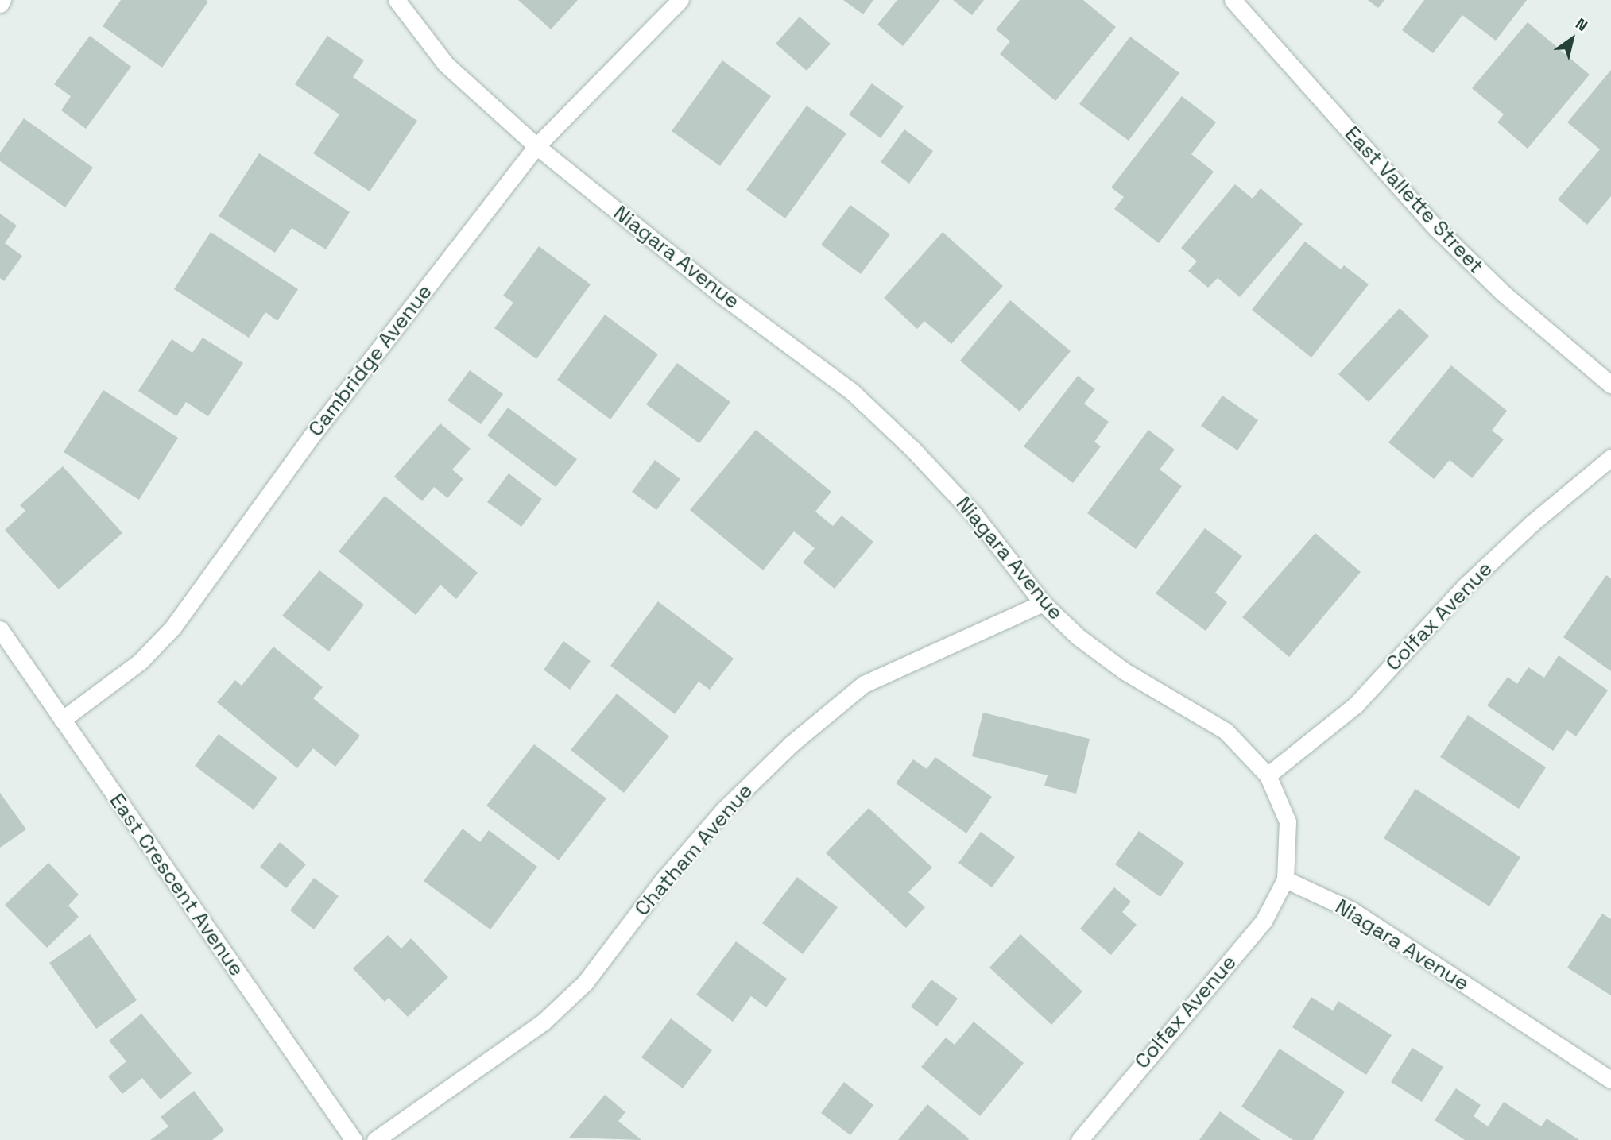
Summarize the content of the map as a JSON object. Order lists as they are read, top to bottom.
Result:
{
  "streets": {
    "street": [
      "East Vallette Street",
      "Niagara Avenue",
      "Cambridge Avenue",
      "Colfax Avenue",
      "Chatham Avenue",
      "East Crescent Avenue"
    ]
  },
  "crossings": [
    ["Niagara Avenue", "Cambridge Avenue"],
    ["Niagara Avenue", "Colfax Avenue"],
    ["Niagara Avenue", "Chatham Avenue"],
    ["Cambridge Avenue", "East Crescent Avenue"]
  ],
  "north": "top right"
}
